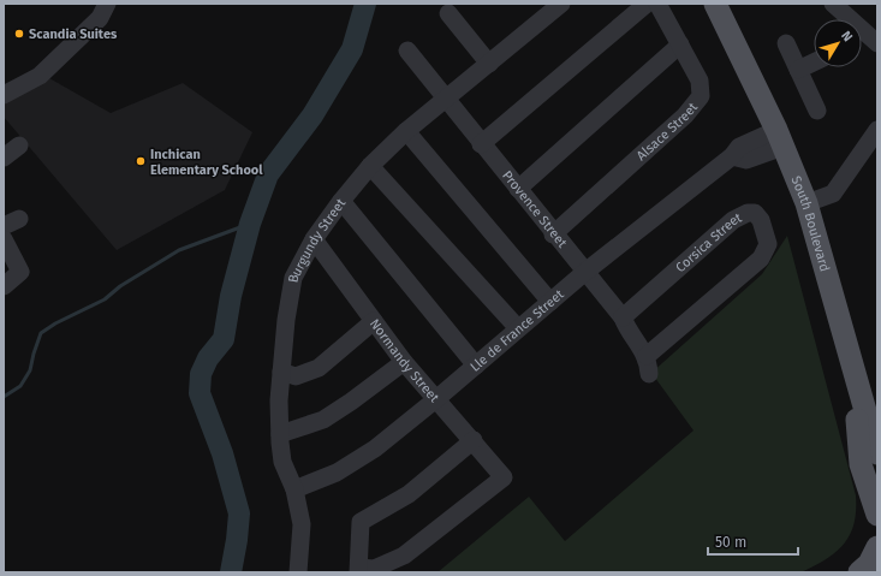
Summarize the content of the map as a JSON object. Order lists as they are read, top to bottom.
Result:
{
  "streets": {
    "main road": ["South Boulevard"],
    "street": [
      "Alsace Street",
      "Provence Street",
      "Burgundy Street",
      "Corsica Street",
      "Lle de France Street",
      "Normandy Street"
    ]
  },
  "crossings": [
    ["Alsace Street", "Provence Street"],
    ["Provence Street", "Burgundy Street"],
    ["Provence Street", "Corsica Street"],
    ["Provence Street", "Lle de France Street"],
    ["South Boulevard", "Lle de France Street"],
    ["Burgundy Street", "Lle de France Street"],
    ["Burgundy Street", "Normandy Street"],
    ["Lle de France Street", "Normandy Street"]
  ],
  "places": ["Scandia Suites", "Inchican Elementary School"],
  "scale_bar": "50 m",
  "north": "top right"
}
